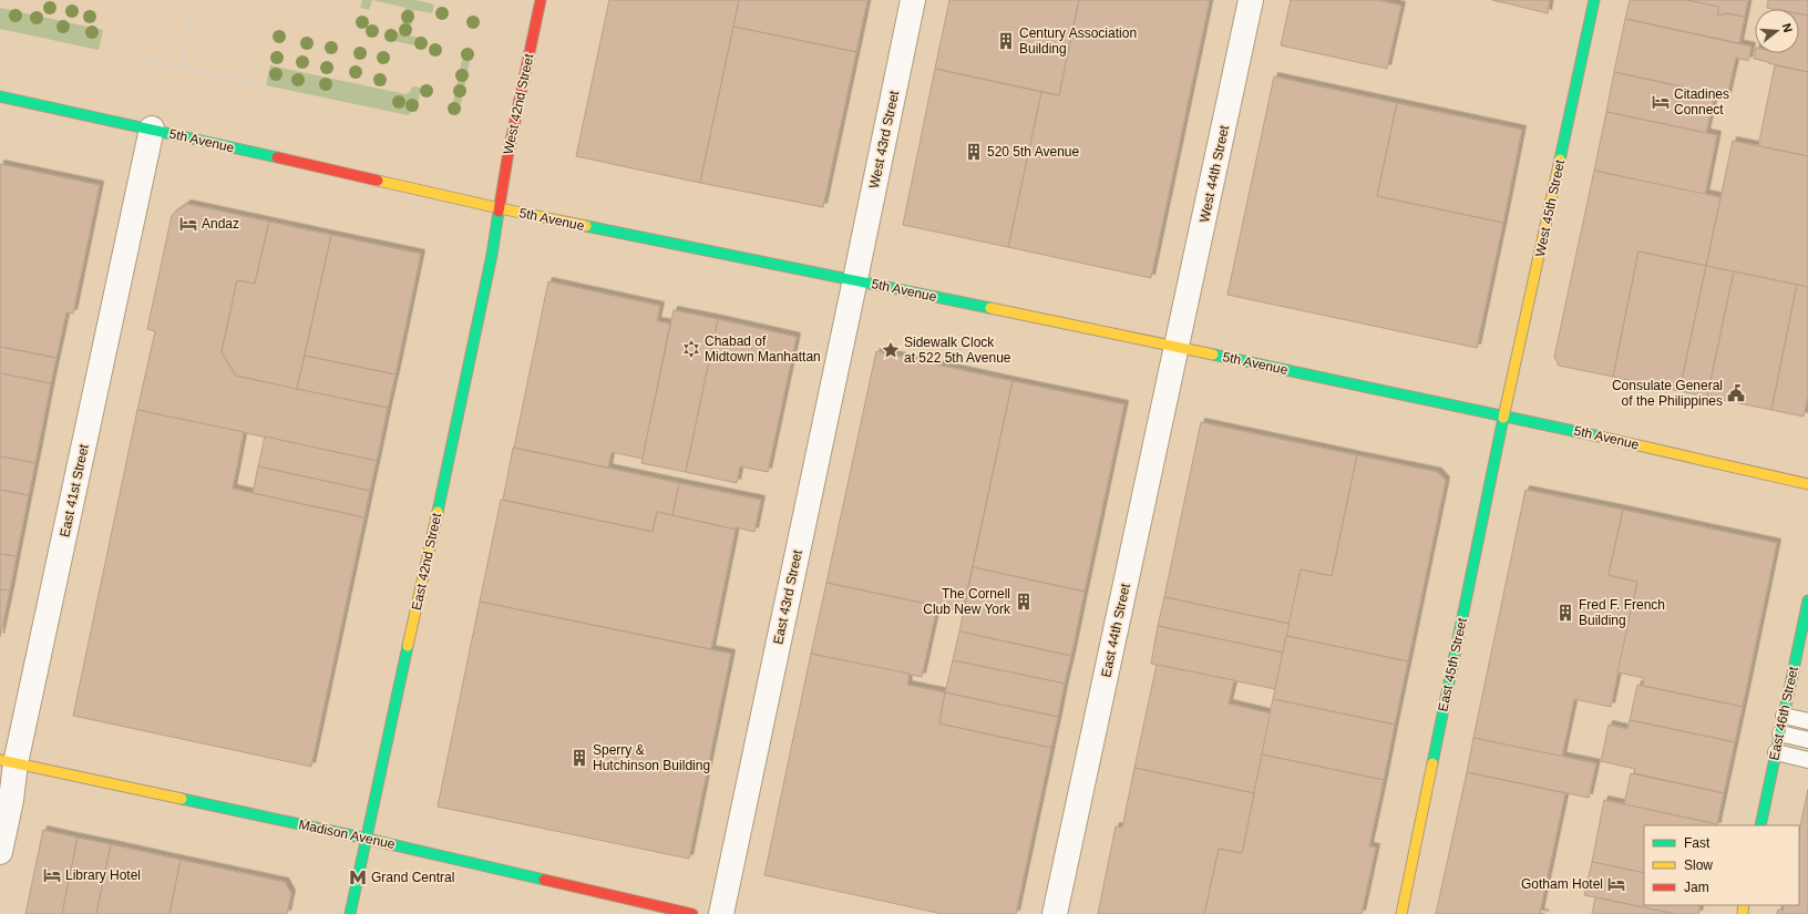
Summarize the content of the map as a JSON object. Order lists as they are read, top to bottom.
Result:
{
  "streets": {
    "main road": [
      "West 42nd Street",
      "5th Avenue",
      "West 45th Street",
      "East 42nd Street",
      "East 45th Street",
      "East 46th Street",
      "Madison Avenue"
    ],
    "street": [
      "West 43rd Street",
      "West 44th Street",
      "East 41st Street",
      "East 43rd Street",
      "East 44th Street"
    ]
  },
  "crossings": [
    ["West 42nd Street", "5th Avenue"],
    ["West 42nd Street", "East 42nd Street"],
    ["West 43rd Street", "5th Avenue"],
    ["West 43rd Street", "East 43rd Street"],
    ["5th Avenue", "West 44th Street"],
    ["5th Avenue", "West 45th Street"],
    ["5th Avenue", "East 41st Street"],
    ["5th Avenue", "East 42nd Street"],
    ["5th Avenue", "East 43rd Street"],
    ["5th Avenue", "East 44th Street"],
    ["5th Avenue", "East 45th Street"],
    ["West 44th Street", "East 44th Street"],
    ["West 45th Street", "East 45th Street"],
    ["East 41st Street", "Madison Avenue"],
    ["East 42nd Street", "Madison Avenue"]
  ],
  "places": {
    "building": [
      "Century Association Building",
      "520 5th Avenue",
      "The Cornell Club New York",
      "Fred F. French Building",
      "Sperry & Hutchinson Building"
    ],
    "hotel": [
      "Citadines Connect",
      "Andaz",
      "Library Hotel",
      "Gotham Hotel"
    ],
    "synagogue": ["Chabad of Midtown Manhattan"],
    "place": ["Sidewalk Clock at 522 5th Avenue"],
    "public building": ["Consulate General of the Philippines"],
    "metro station": ["Grand Central"]
  },
  "legend": ["Fast", "Slow", "Jam"],
  "north": "right"
}
